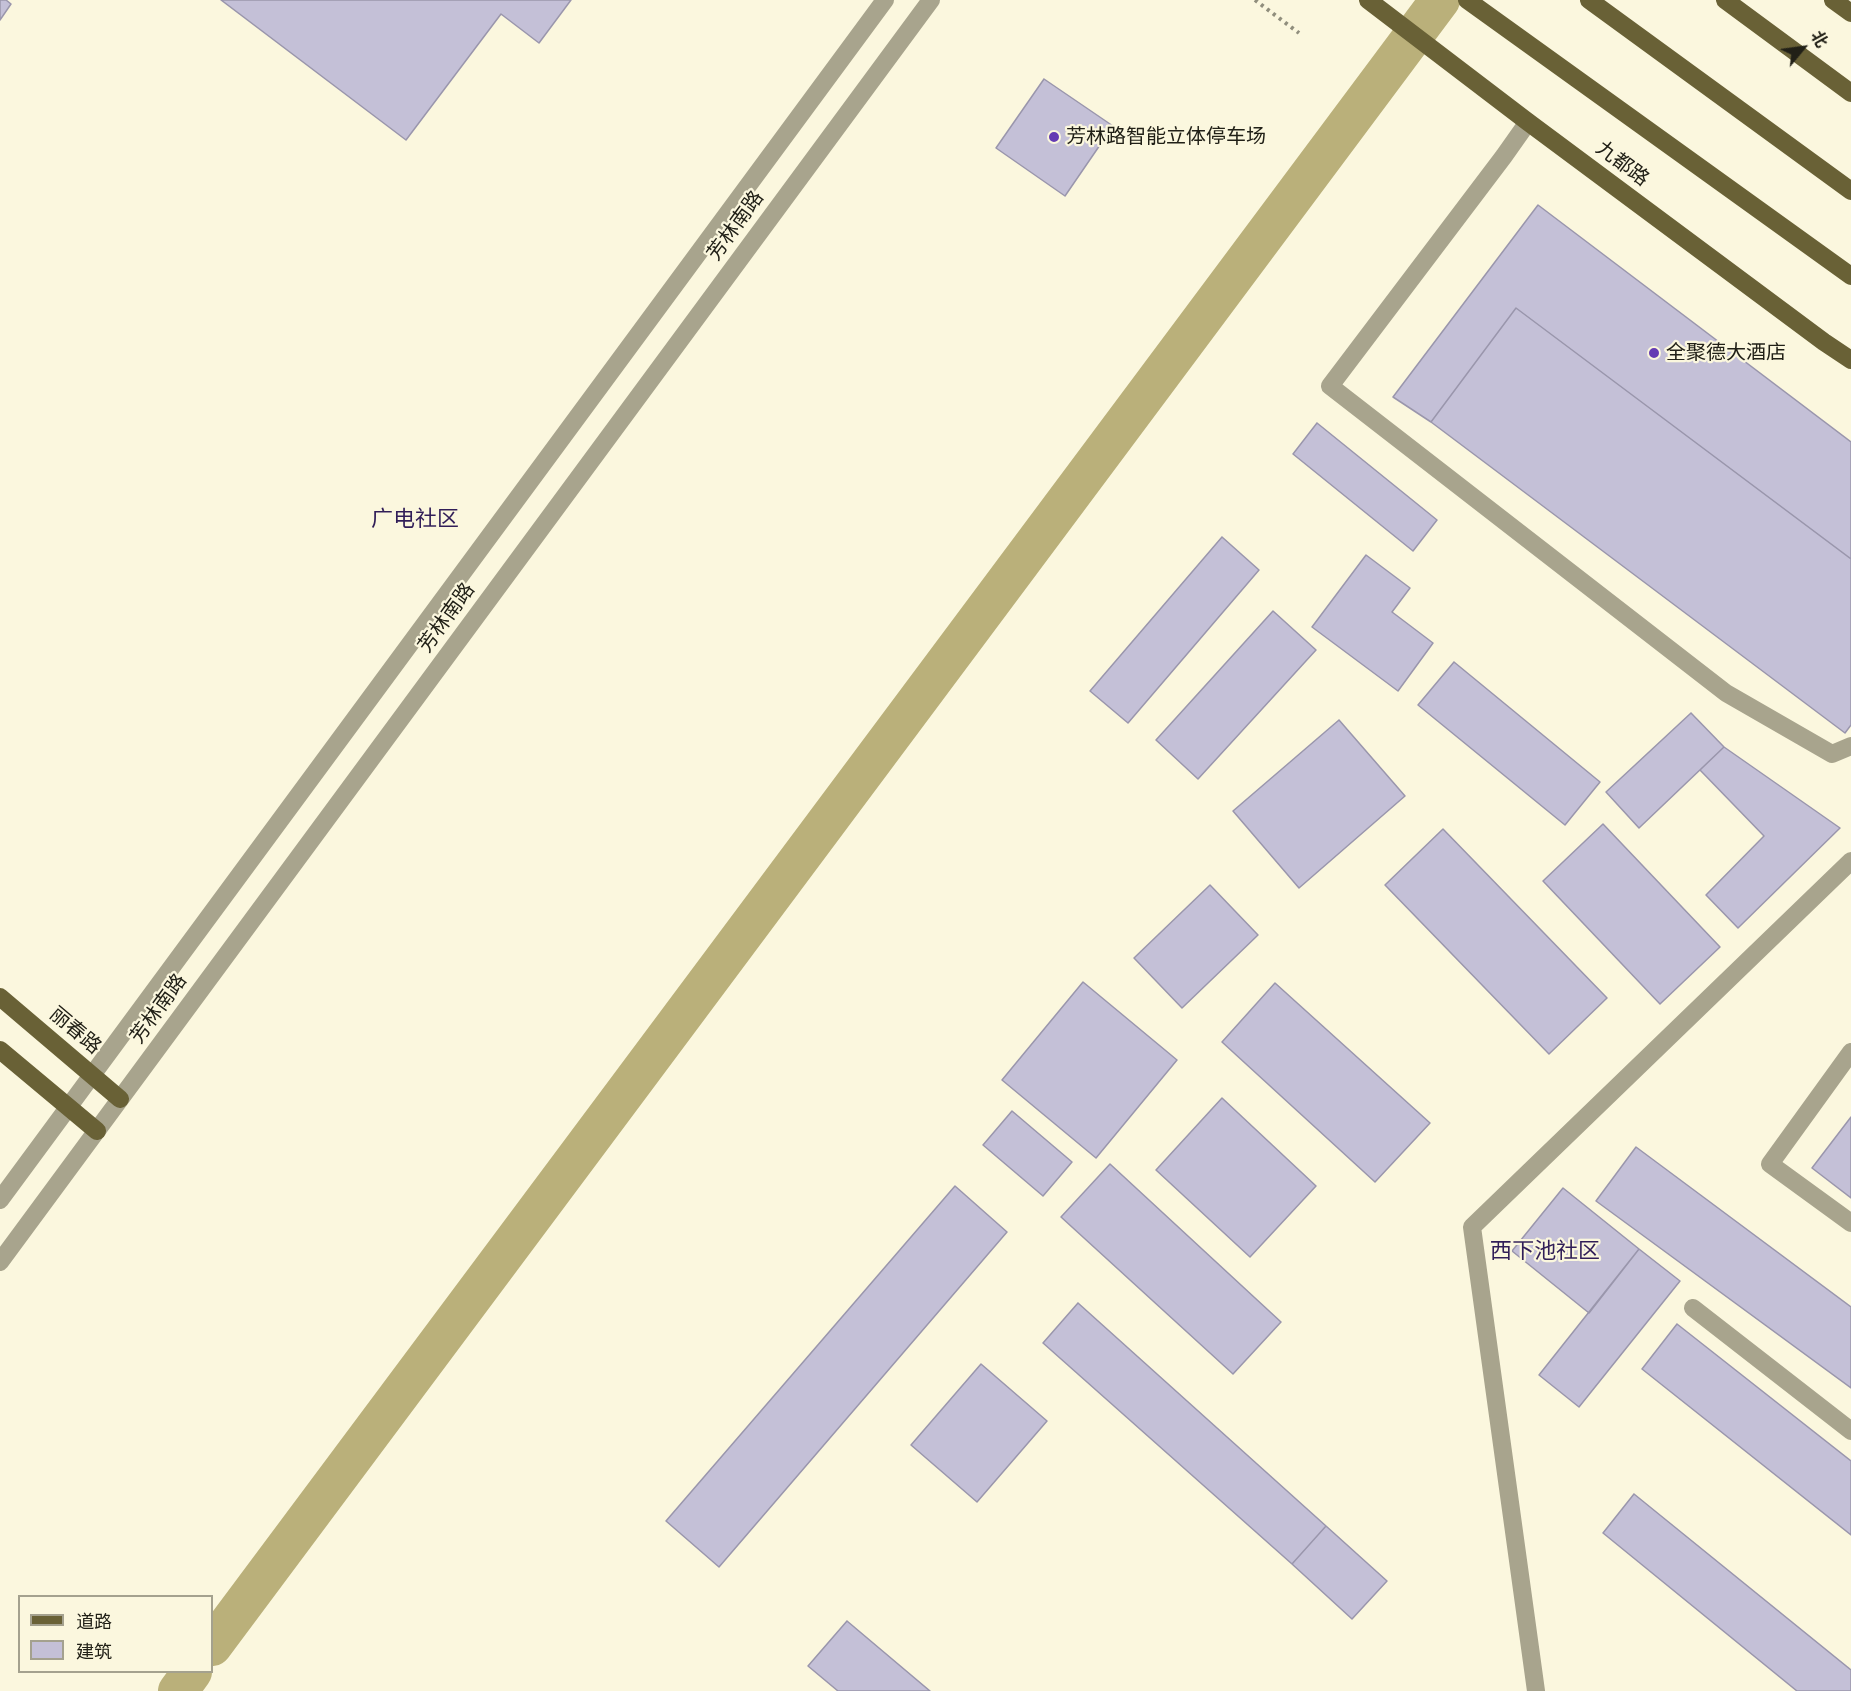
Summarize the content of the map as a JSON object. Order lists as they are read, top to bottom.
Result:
{
  "streets": {
    "main road": ["九都路", "丽春路"],
    "street": ["芳林南路"]
  },
  "crossings": [
    ["芳林南路", "丽春路"]
  ],
  "districts": ["广电社区", "西下池社区"],
  "places": ["芳林路智能立体停车场", "全聚德大酒店"],
  "legend": ["道路", "建筑"],
  "north": "top right"
}
